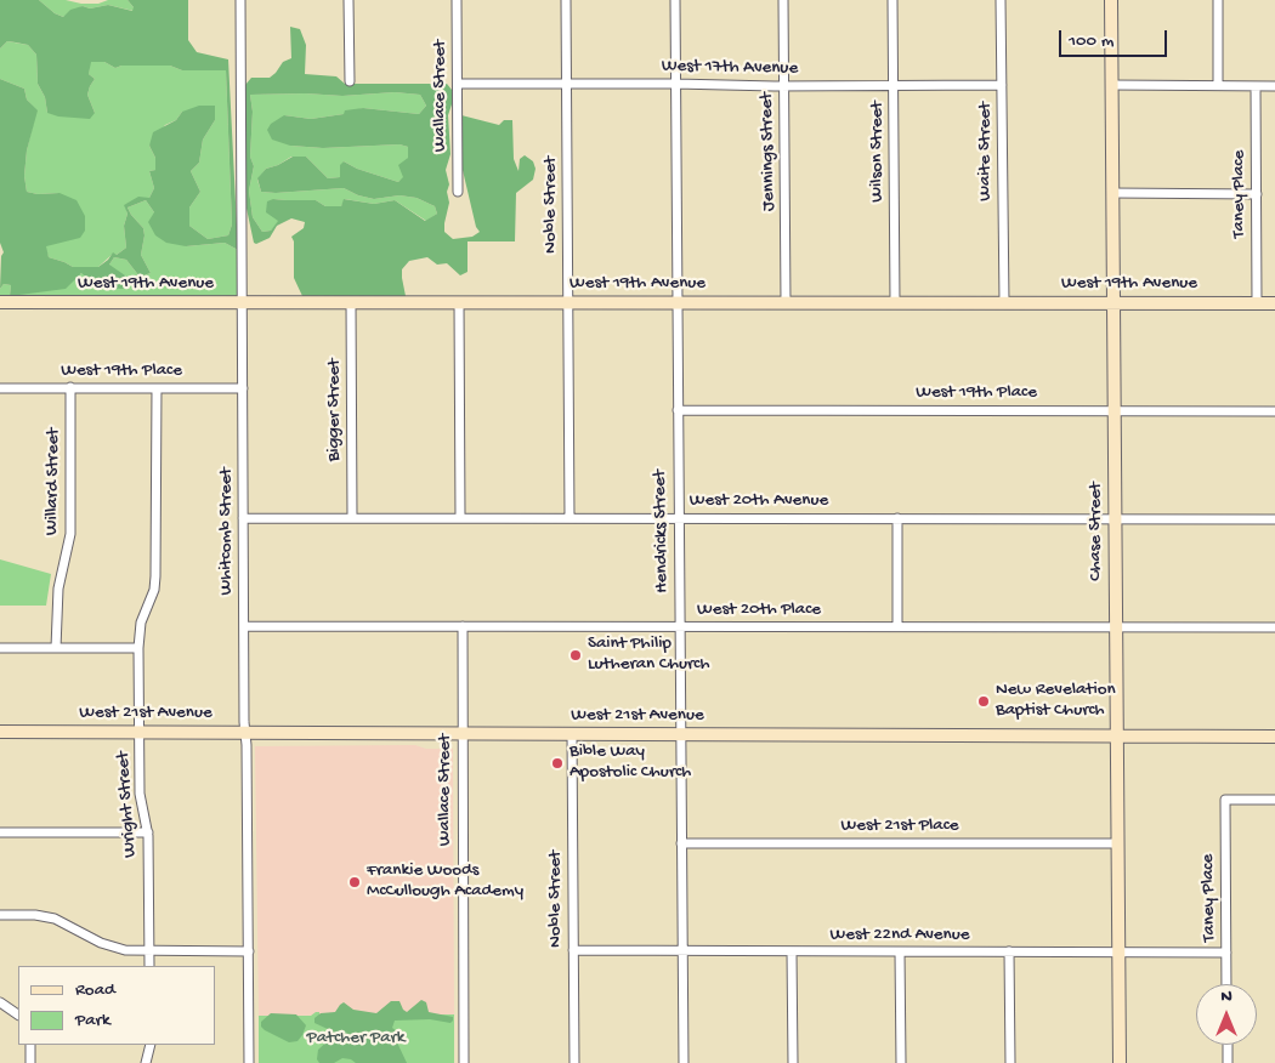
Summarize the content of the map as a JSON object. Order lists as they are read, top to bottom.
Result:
{
  "streets": {
    "street": [
      "West 17th Avenue",
      "Wallace Street",
      "Jennings Street",
      "Wilson Street",
      "Waite Street",
      "Taney Place",
      "Noble Street",
      "West 19th Avenue",
      "West 19th Place",
      "Bigger Street",
      "Willard Street",
      "West 20th Avenue",
      "Whitcomb Street",
      "Hendricks Street",
      "Chase Street",
      "West 20th Place",
      "West 21st Avenue",
      "Wright Street",
      "West 21st Place",
      "West 22nd Avenue"
    ]
  },
  "crossings": [
    ["West 17th Avenue", "Wallace Street"],
    ["West 17th Avenue", "Jennings Street"],
    ["West 17th Avenue", "Wilson Street"],
    ["West 17th Avenue", "Waite Street"],
    ["West 17th Avenue", "Noble Street"],
    ["West 17th Avenue", "Hendricks Street"],
    ["Wallace Street", "West 20th Place"],
    ["Wallace Street", "West 21st Avenue"],
    ["Jennings Street", "West 19th Avenue"],
    ["Wilson Street", "West 19th Avenue"],
    ["Waite Street", "West 19th Avenue"],
    ["Taney Place", "West 19th Avenue"],
    ["Taney Place", "West 22nd Avenue"],
    ["Noble Street", "West 19th Avenue"],
    ["Noble Street", "West 20th Avenue"],
    ["Noble Street", "West 21st Avenue"],
    ["Noble Street", "West 22nd Avenue"],
    ["West 19th Avenue", "Bigger Street"],
    ["West 19th Avenue", "Whitcomb Street"],
    ["West 19th Avenue", "Hendricks Street"],
    ["West 19th Avenue", "Chase Street"],
    ["West 19th Place", "Willard Street"],
    ["West 19th Place", "Whitcomb Street"],
    ["West 19th Place", "Hendricks Street"],
    ["West 19th Place", "Chase Street"],
    ["West 19th Place", "Wright Street"],
    ["Bigger Street", "West 20th Avenue"],
    ["West 20th Avenue", "Whitcomb Street"],
    ["West 20th Avenue", "Hendricks Street"],
    ["West 20th Avenue", "Chase Street"],
    ["Whitcomb Street", "West 20th Place"],
    ["Whitcomb Street", "West 21st Avenue"],
    ["Hendricks Street", "West 20th Place"],
    ["Hendricks Street", "West 21st Avenue"],
    ["Hendricks Street", "West 21st Place"],
    ["Hendricks Street", "West 22nd Avenue"],
    ["Chase Street", "West 20th Place"],
    ["Chase Street", "West 21st Avenue"],
    ["Chase Street", "West 21st Place"],
    ["Chase Street", "West 22nd Avenue"],
    ["West 21st Avenue", "Wright Street"]
  ],
  "parks": ["Patcher Park"],
  "places": [
    "Saint Philip Lutheran Church",
    "New Revelation Baptist Church",
    "Bible Way Apostolic Church",
    "Frankie Woods McCullough Academy"
  ],
  "legend": ["Road", "Park"],
  "scale_bar": "100 m",
  "north": "top"
}
